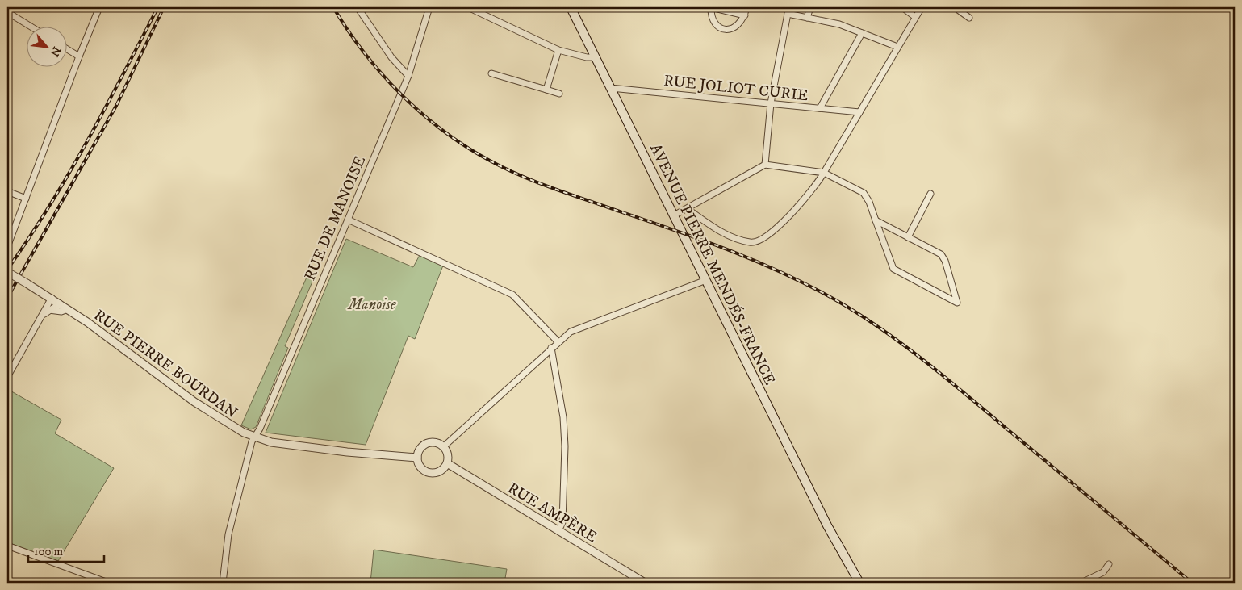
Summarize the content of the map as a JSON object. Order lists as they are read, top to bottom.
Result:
{
  "streets": {
    "main road": ["AVENUE PIERRE MENDÉS-FRANCE"],
    "street": [
      "RUE JOLIOT CURIE",
      "RUE DE MANOISE",
      "RUE PIERRE BOURDAN",
      "RUE AMPÈRE"
    ]
  },
  "crossings": [
    ["RUE JOLIOT CURIE", "AVENUE PIERRE MENDÉS-FRANCE"],
    ["RUE DE MANOISE", "RUE PIERRE BOURDAN"],
    ["RUE PIERRE BOURDAN", "RUE AMPÈRE"]
  ],
  "parks": ["Manoise"],
  "scale_bar": "100 m",
  "north": "bottom right"
}
